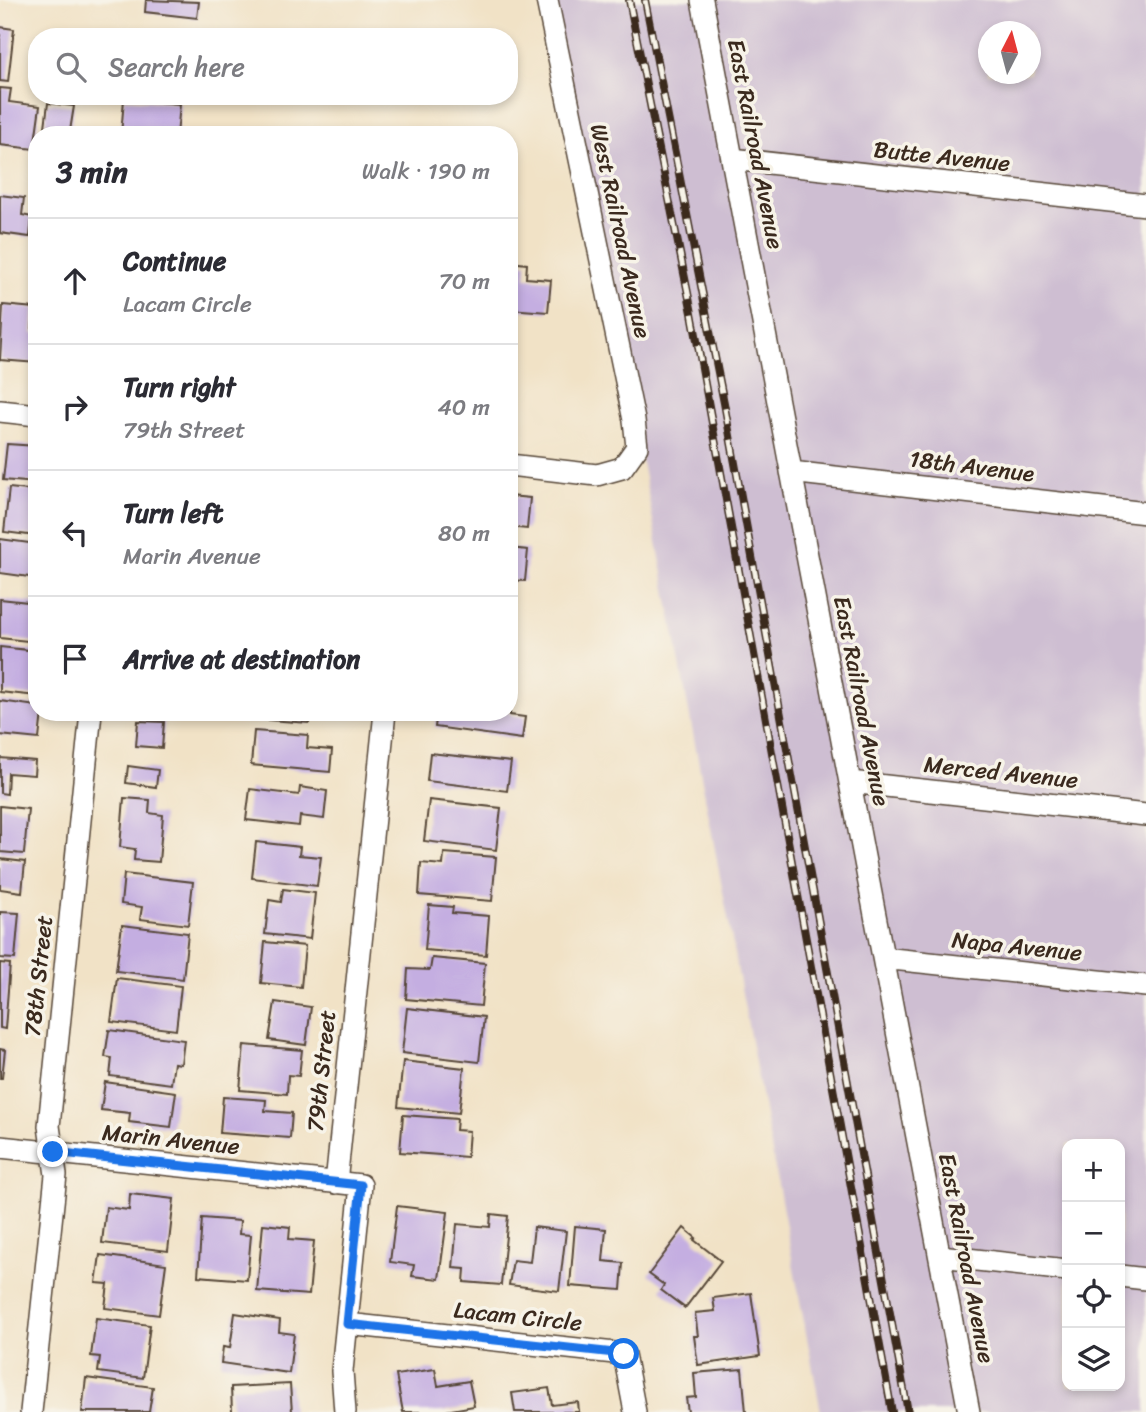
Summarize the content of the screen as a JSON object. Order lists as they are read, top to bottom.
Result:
{
  "streets": {
    "street": [
      "East Railroad Avenue",
      "Butte Avenue",
      "West Railroad Avenue",
      "18th Avenue",
      "Merced Avenue",
      "Napa Avenue",
      "78th Street",
      "79th Street",
      "Marin Avenue",
      "Lacam Circle"
    ]
  },
  "crossings": [
    ["East Railroad Avenue", "Butte Avenue"],
    ["East Railroad Avenue", "18th Avenue"],
    ["East Railroad Avenue", "Merced Avenue"],
    ["East Railroad Avenue", "Napa Avenue"],
    ["78th Street", "Marin Avenue"],
    ["79th Street", "Marin Avenue"]
  ],
  "north": "top",
  "page": {
    "search": "Search here",
    "heading": ["3 min", "Walk · 190 m"],
    "list": [
      ["Continue", "Lacam Circle", "70 m"],
      ["Turn right", "79th Street", "40 m"],
      ["Turn left", "Marin Avenue", "80 m"],
      "Arrive at destination"
    ],
    "map_buttons": ["+", "−"]
  }
}
